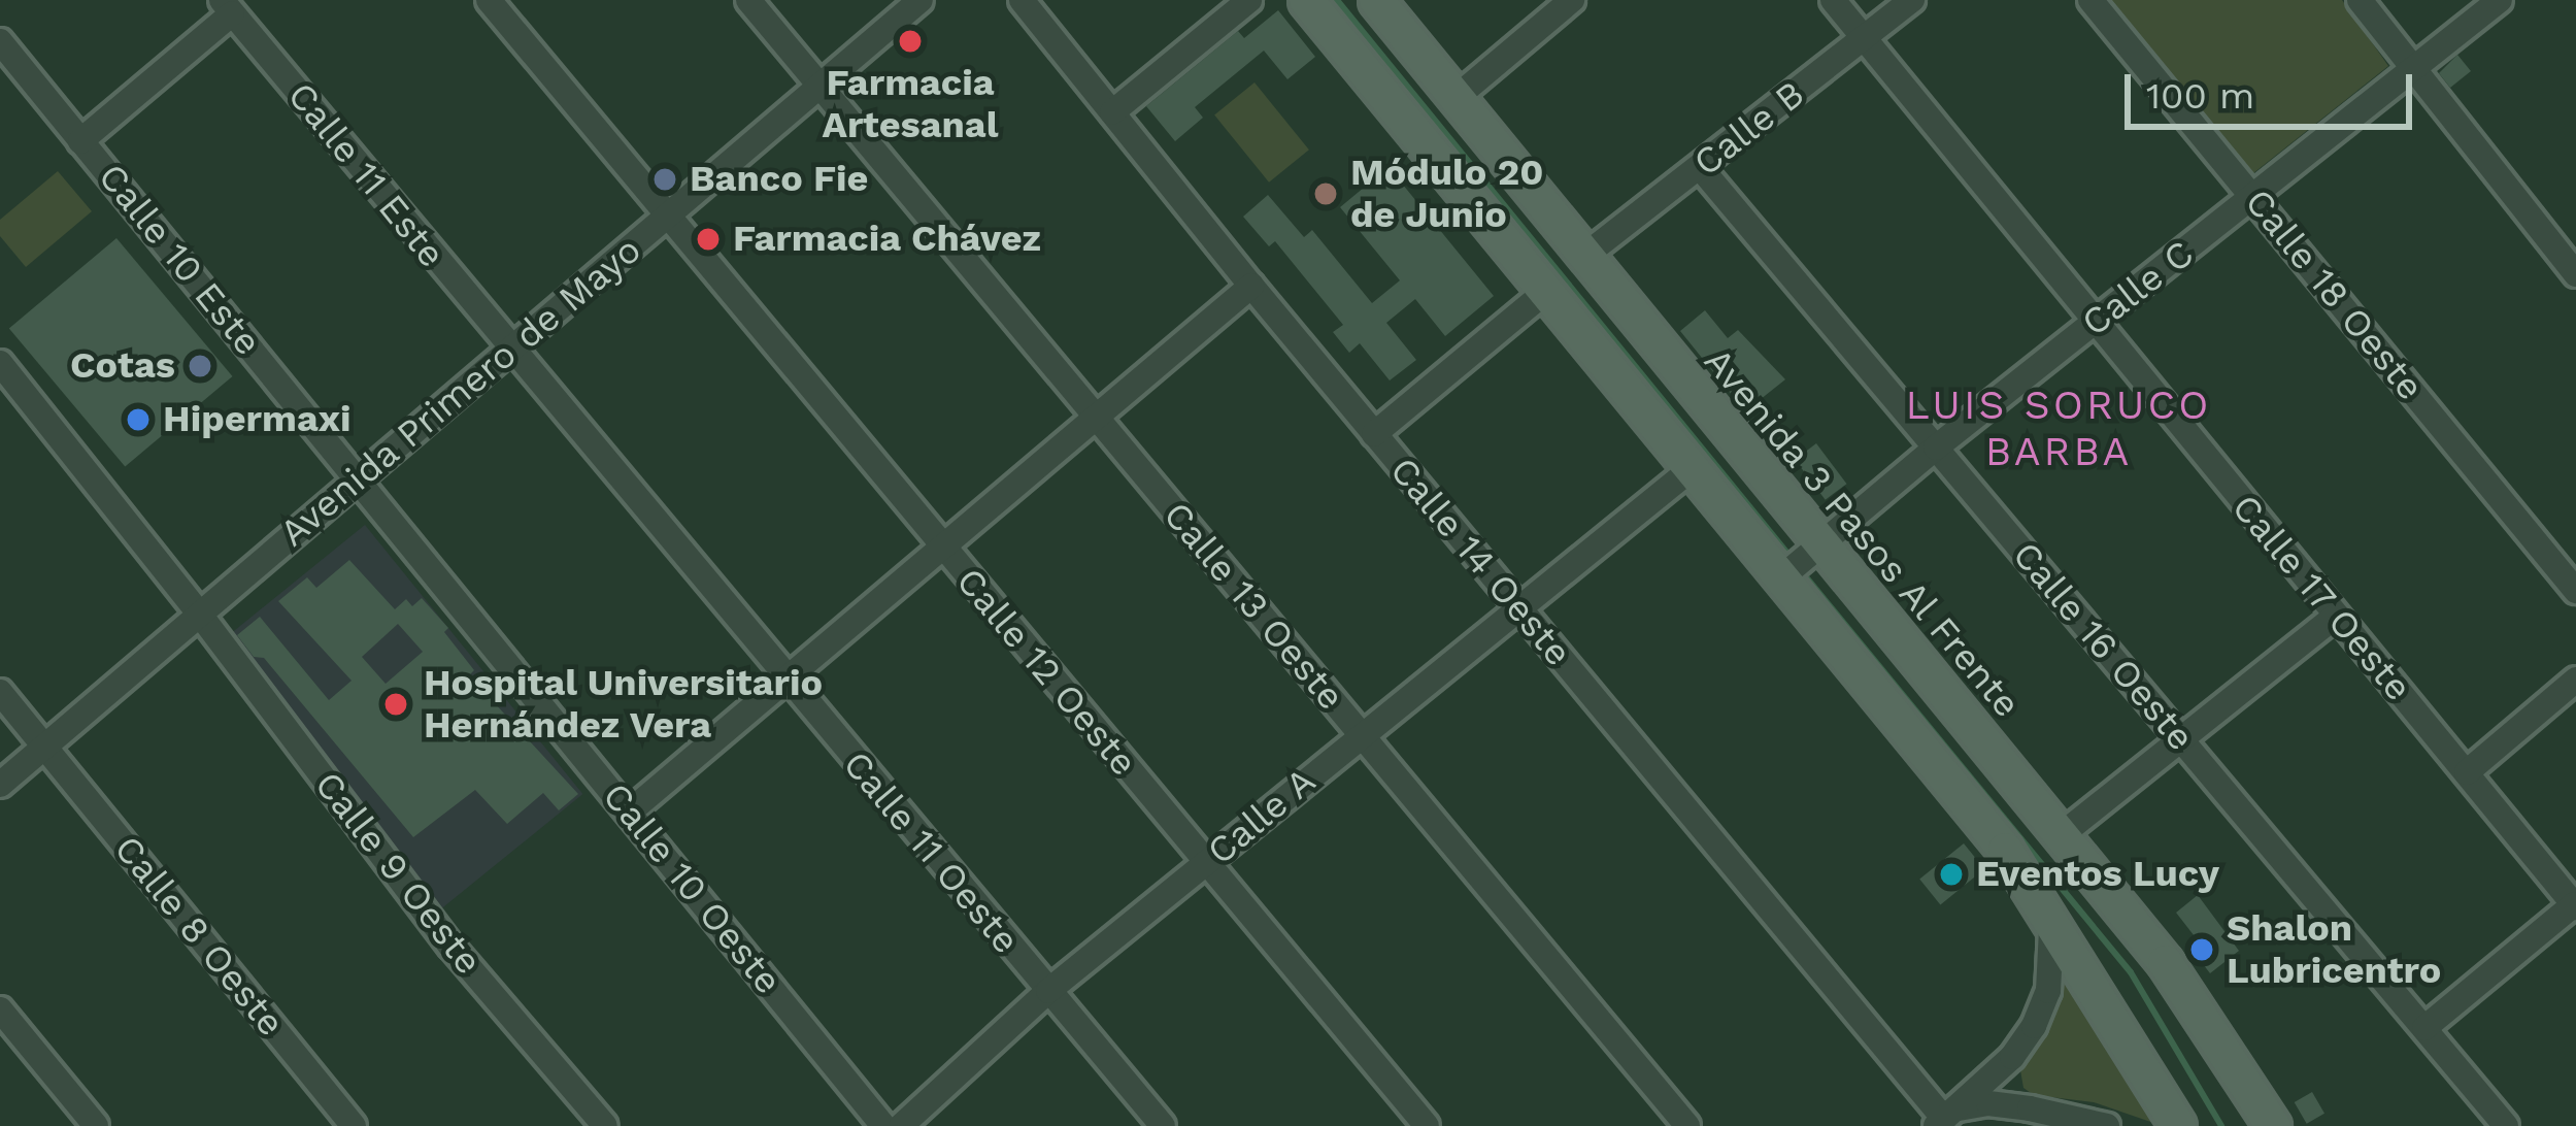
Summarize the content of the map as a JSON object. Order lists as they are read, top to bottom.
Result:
{
  "streets": {
    "main road": ["Avenida 3 Pasos Al Frente"],
    "street": [
      "Calle B",
      "Calle 11 Este",
      "Calle 10 Este",
      "Calle C",
      "Calle 18 Oeste",
      "Avenida Primero de Mayo",
      "Calle 14 Oeste",
      "Calle 17 Oeste",
      "Calle 13 Oeste",
      "Calle 16 Oeste",
      "Calle 12 Oeste",
      "Calle A",
      "Calle 11 Oeste",
      "Calle 9 Oeste",
      "Calle 10 Oeste",
      "Calle 8 Oeste"
    ]
  },
  "crossings": [
    ["Calle B", "Avenida 3 Pasos Al Frente"],
    ["Calle B", "Calle 17 Oeste"],
    ["Calle B", "Calle 16 Oeste"],
    ["Calle 11 Este", "Avenida Primero de Mayo"],
    ["Calle 11 Este", "Calle 11 Oeste"],
    ["Calle 10 Este", "Avenida Primero de Mayo"],
    ["Calle 10 Este", "Calle 10 Oeste"],
    ["Calle C", "Calle 18 Oeste"],
    ["Calle C", "Avenida 3 Pasos Al Frente"],
    ["Calle C", "Calle 17 Oeste"],
    ["Calle C", "Calle 16 Oeste"],
    ["Avenida Primero de Mayo", "Calle 13 Oeste"],
    ["Avenida Primero de Mayo", "Calle 12 Oeste"],
    ["Avenida Primero de Mayo", "Calle 11 Oeste"],
    ["Avenida Primero de Mayo", "Calle 9 Oeste"],
    ["Avenida Primero de Mayo", "Calle 10 Oeste"],
    ["Avenida Primero de Mayo", "Calle 8 Oeste"],
    ["Avenida 3 Pasos Al Frente", "Calle A"],
    ["Calle 14 Oeste", "Calle A"],
    ["Calle 13 Oeste", "Calle A"],
    ["Calle 12 Oeste", "Calle A"],
    ["Calle A", "Calle 11 Oeste"]
  ],
  "districts": ["LUIS SORUCO BARBA"],
  "places": [
    "Farmacia Artesanal",
    "Banco Fie",
    "Módulo 20 de Junio",
    "Farmacia Chávez",
    "Cotas",
    "Hipermaxi",
    "Hospital Universitario Hernández Vera",
    "Eventos Lucy",
    "Shalon Lubricentro"
  ],
  "scale_bar": "100 m"
}
